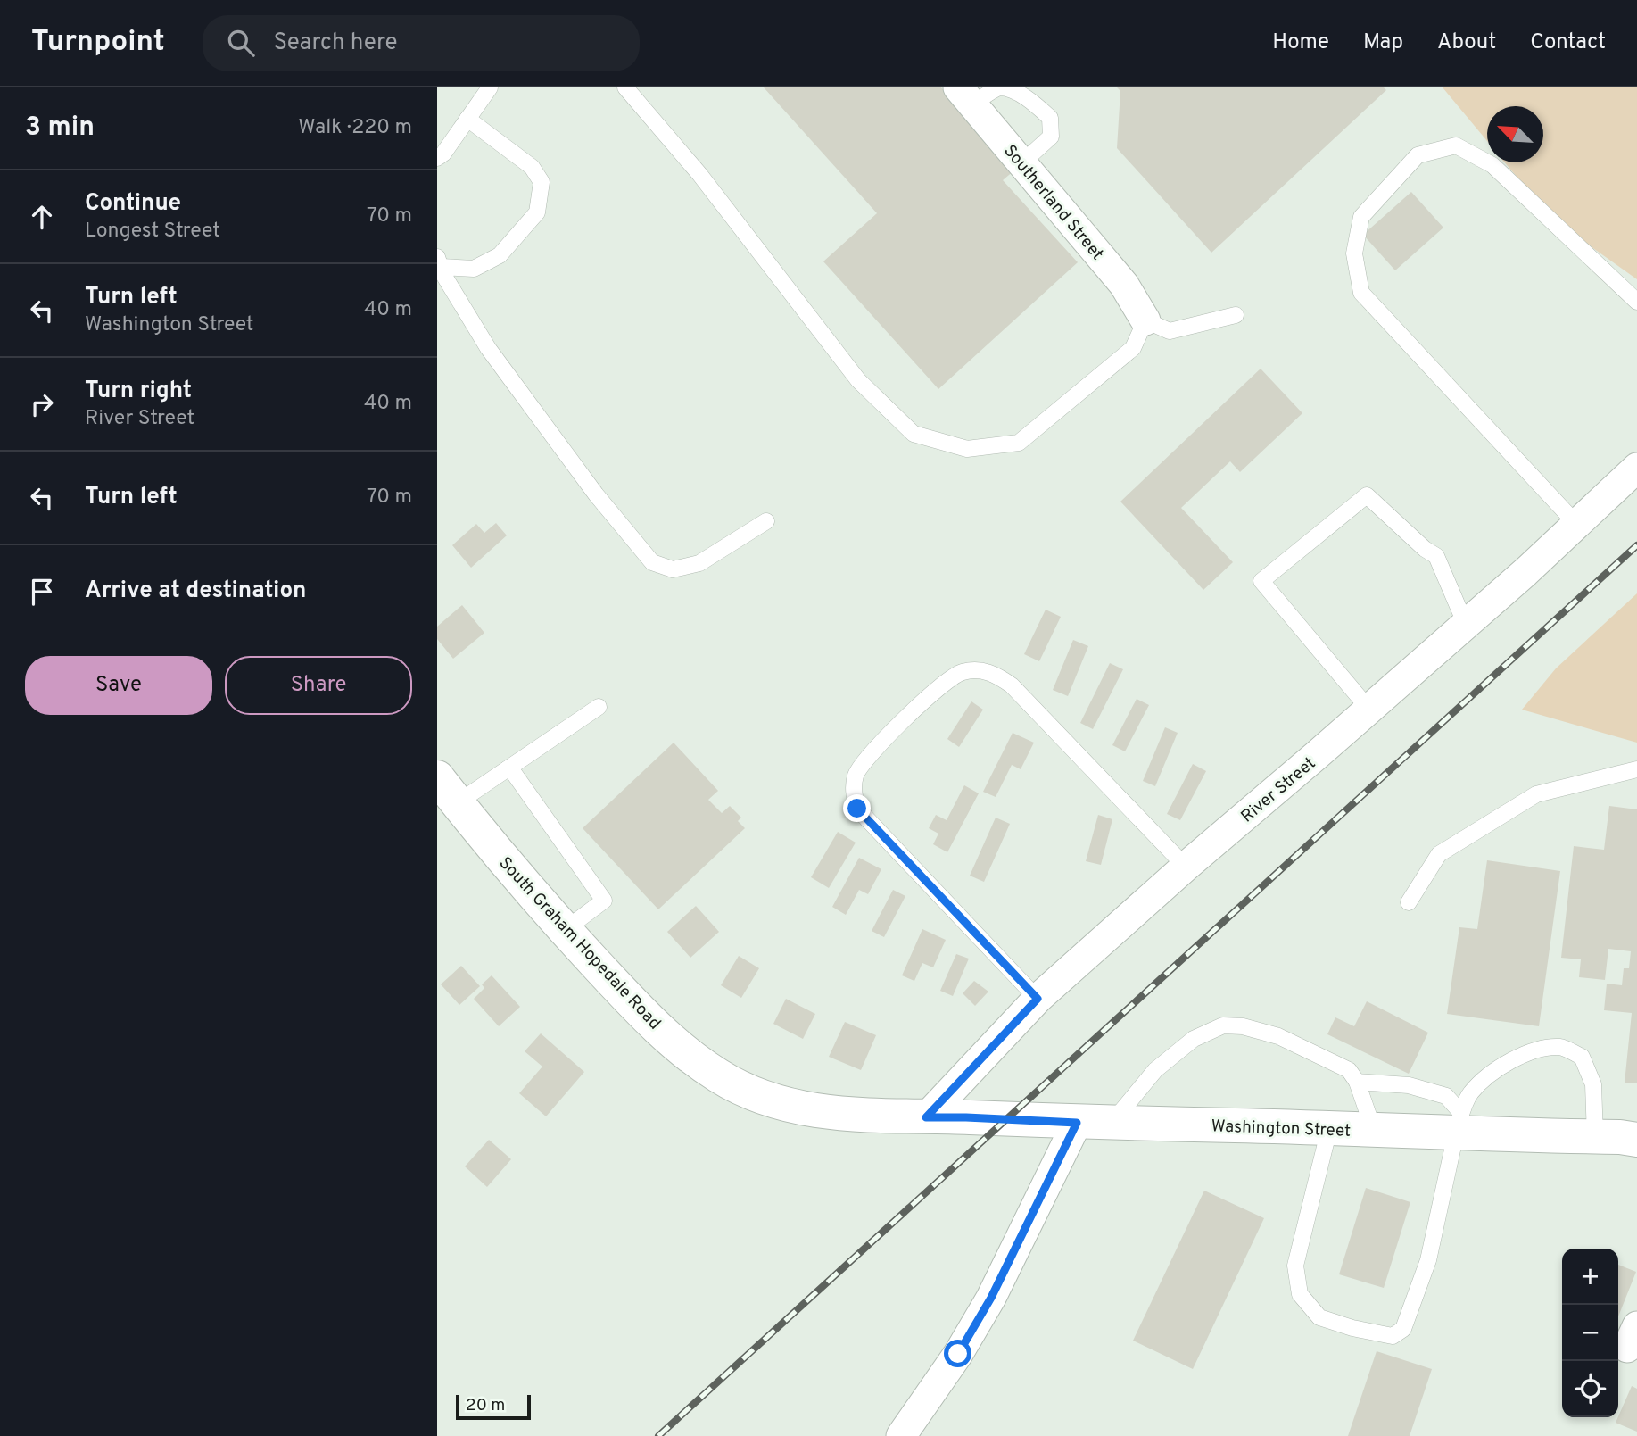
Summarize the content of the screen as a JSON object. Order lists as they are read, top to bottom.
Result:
{
  "streets": {
    "street": [
      "Southerland Street",
      "River Street",
      "South Graham Hopedale Road",
      "Washington Street"
    ]
  },
  "crossings": [
    ["River Street", "South Graham Hopedale Road"],
    ["River Street", "Washington Street"],
    ["South Graham Hopedale Road", "Washington Street"]
  ],
  "scale_bar": "20 m",
  "north": "top left",
  "page": {
    "header": "Turnpoint",
    "search": "Search here",
    "nav": [
      "Home",
      "Map",
      "About",
      "Contact"
    ],
    "heading": ["3 min", "Walk · 220 m"],
    "list": [
      ["Continue", "Longest Street", "70 m"],
      ["Turn left", "Washington Street", "40 m"],
      ["Turn right", "River Street", "40 m"],
      ["Turn left", "70 m"],
      "Arrive at destination"
    ],
    "buttons": ["Save", "Share"],
    "map_buttons": ["+", "−"],
    "scale": "20 m"
  }
}
